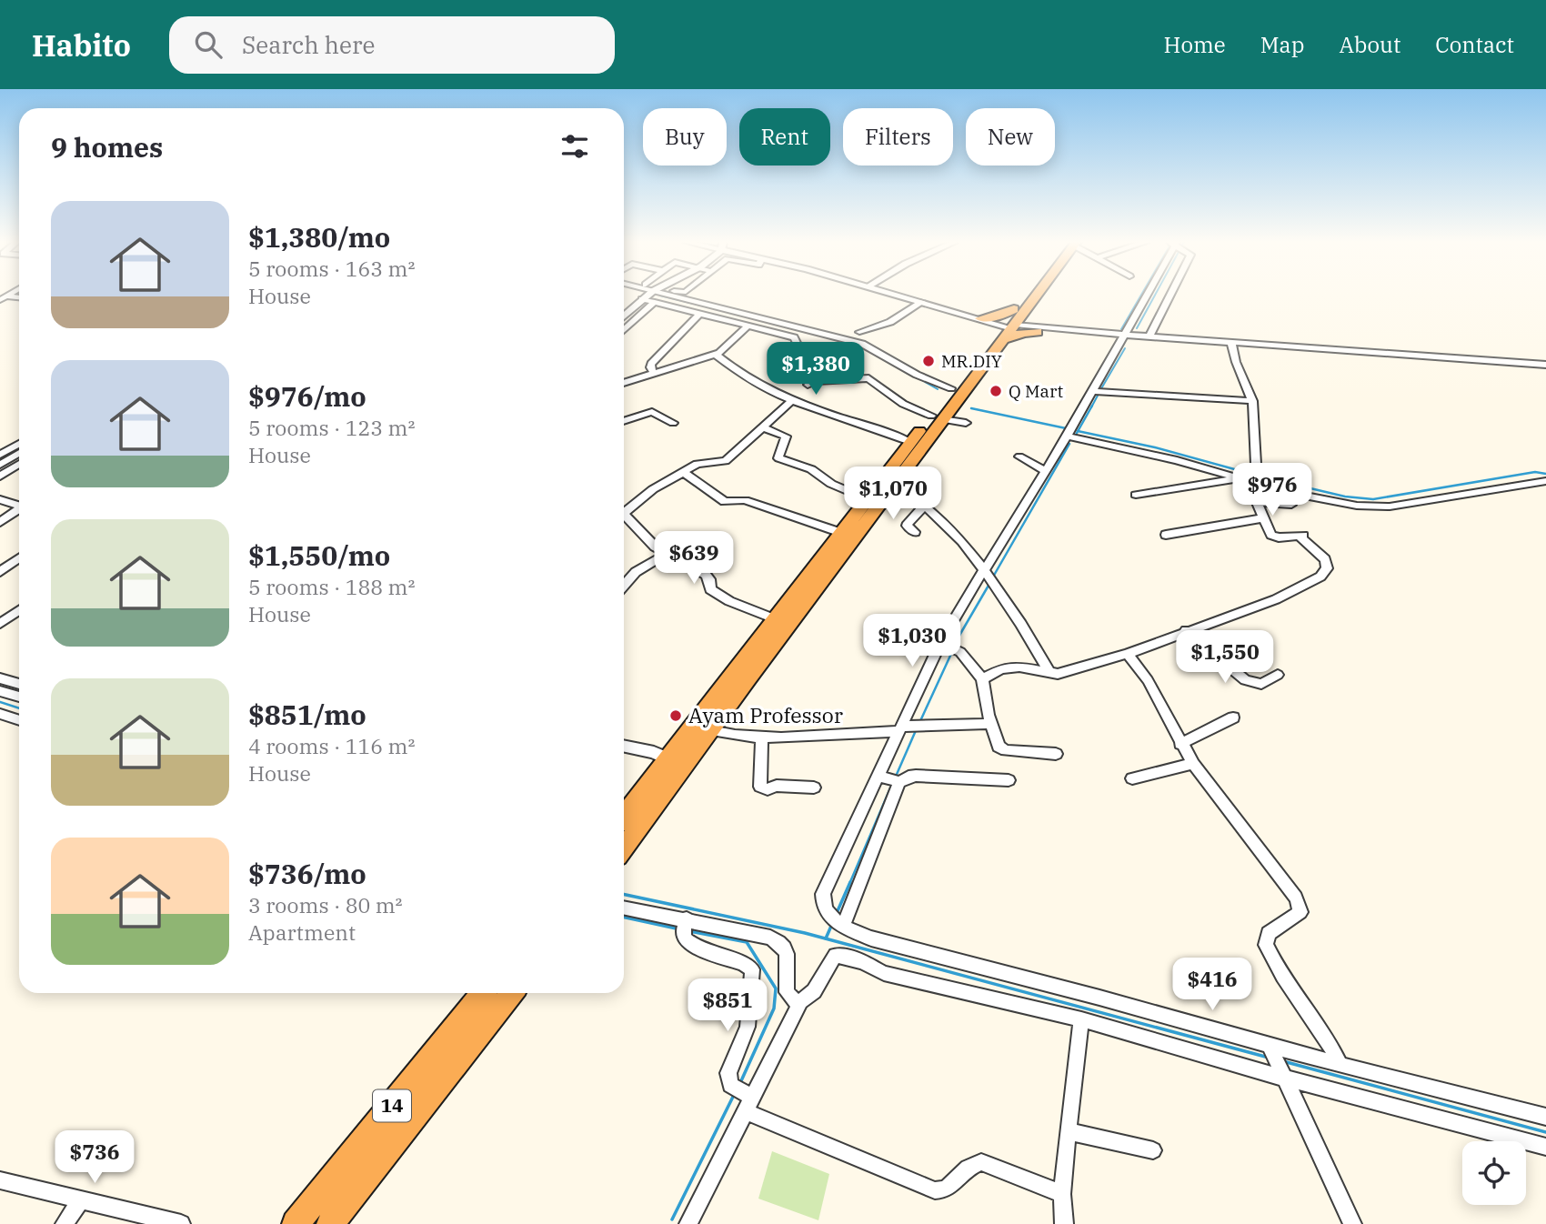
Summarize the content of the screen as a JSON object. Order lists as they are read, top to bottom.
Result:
{
  "streets": {
    "highway": ["14"]
  },
  "places": ["MR.DIY", "Q Mart", "Ayam Professor"],
  "page": {
    "header": "Habito",
    "search": "Search here",
    "nav": [
      "Home",
      "Map",
      "About",
      "Contact"
    ],
    "chip": [
      "Buy",
      "Rent",
      "Filters",
      "New"
    ],
    "heading": "9 homes",
    "list": [
      {
        "name": "$1,380/mo",
        "note": "5 rooms · 163 m² · House"
      },
      {
        "name": "$976/mo",
        "note": "5 rooms · 123 m² · House"
      },
      {
        "name": "$1,550/mo",
        "note": "5 rooms · 188 m² · House"
      },
      {
        "name": "$851/mo",
        "note": "4 rooms · 116 m² · House"
      },
      {
        "name": "$736/mo",
        "note": "3 rooms · 80 m² · Apartment"
      }
    ],
    "price": [
      "$1,380",
      "$976",
      "$1,070",
      "$639",
      "$1,030",
      "$1,550",
      "$416",
      "$851",
      "$736"
    ]
  }
}
